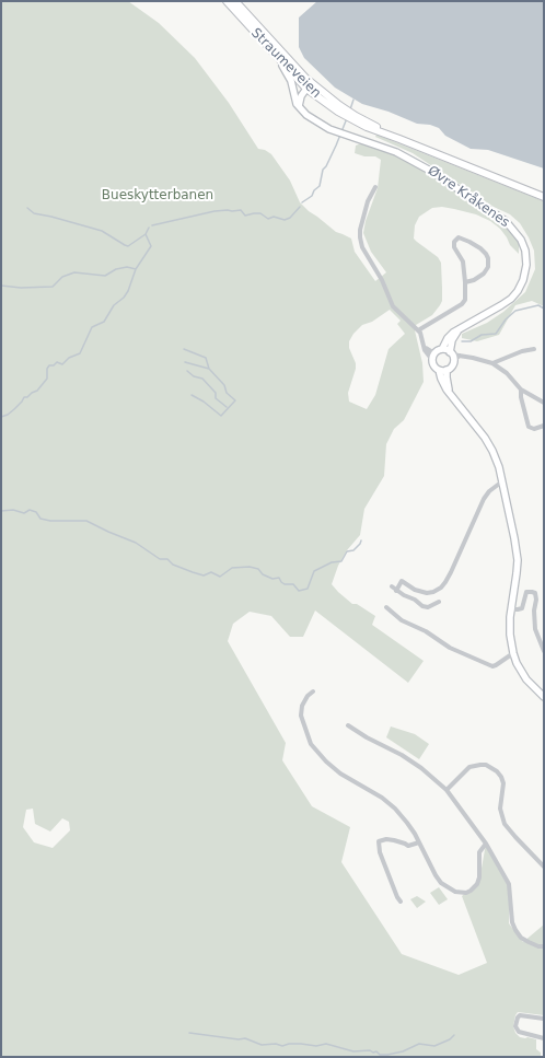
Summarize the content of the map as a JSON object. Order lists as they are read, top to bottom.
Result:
{
  "streets": {
    "main road": ["Straumeveien", "Øvre Kråkenes"]
  },
  "parks": ["Bueskytterbanen"]
}
